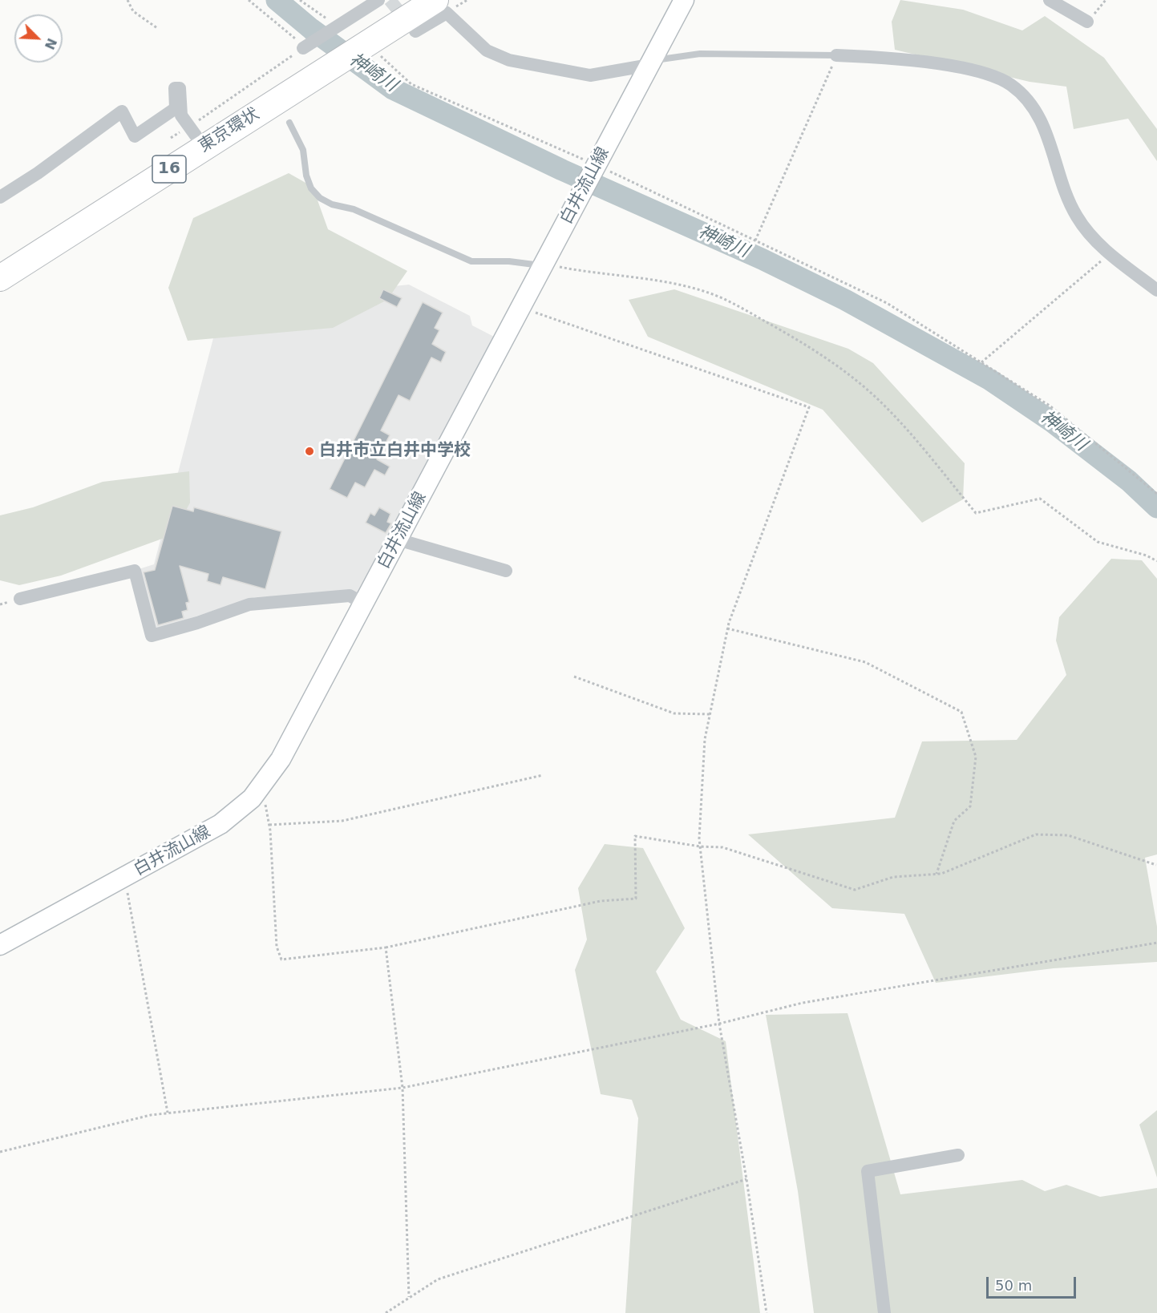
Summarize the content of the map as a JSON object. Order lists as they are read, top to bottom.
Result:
{
  "streets": {
    "highway": ["東京環状", "16"],
    "main road": ["白井流山線"]
  },
  "water": ["神崎川"],
  "places": ["白井市立白井中学校"],
  "scale_bar": "50 m",
  "north": "bottom right"
}
